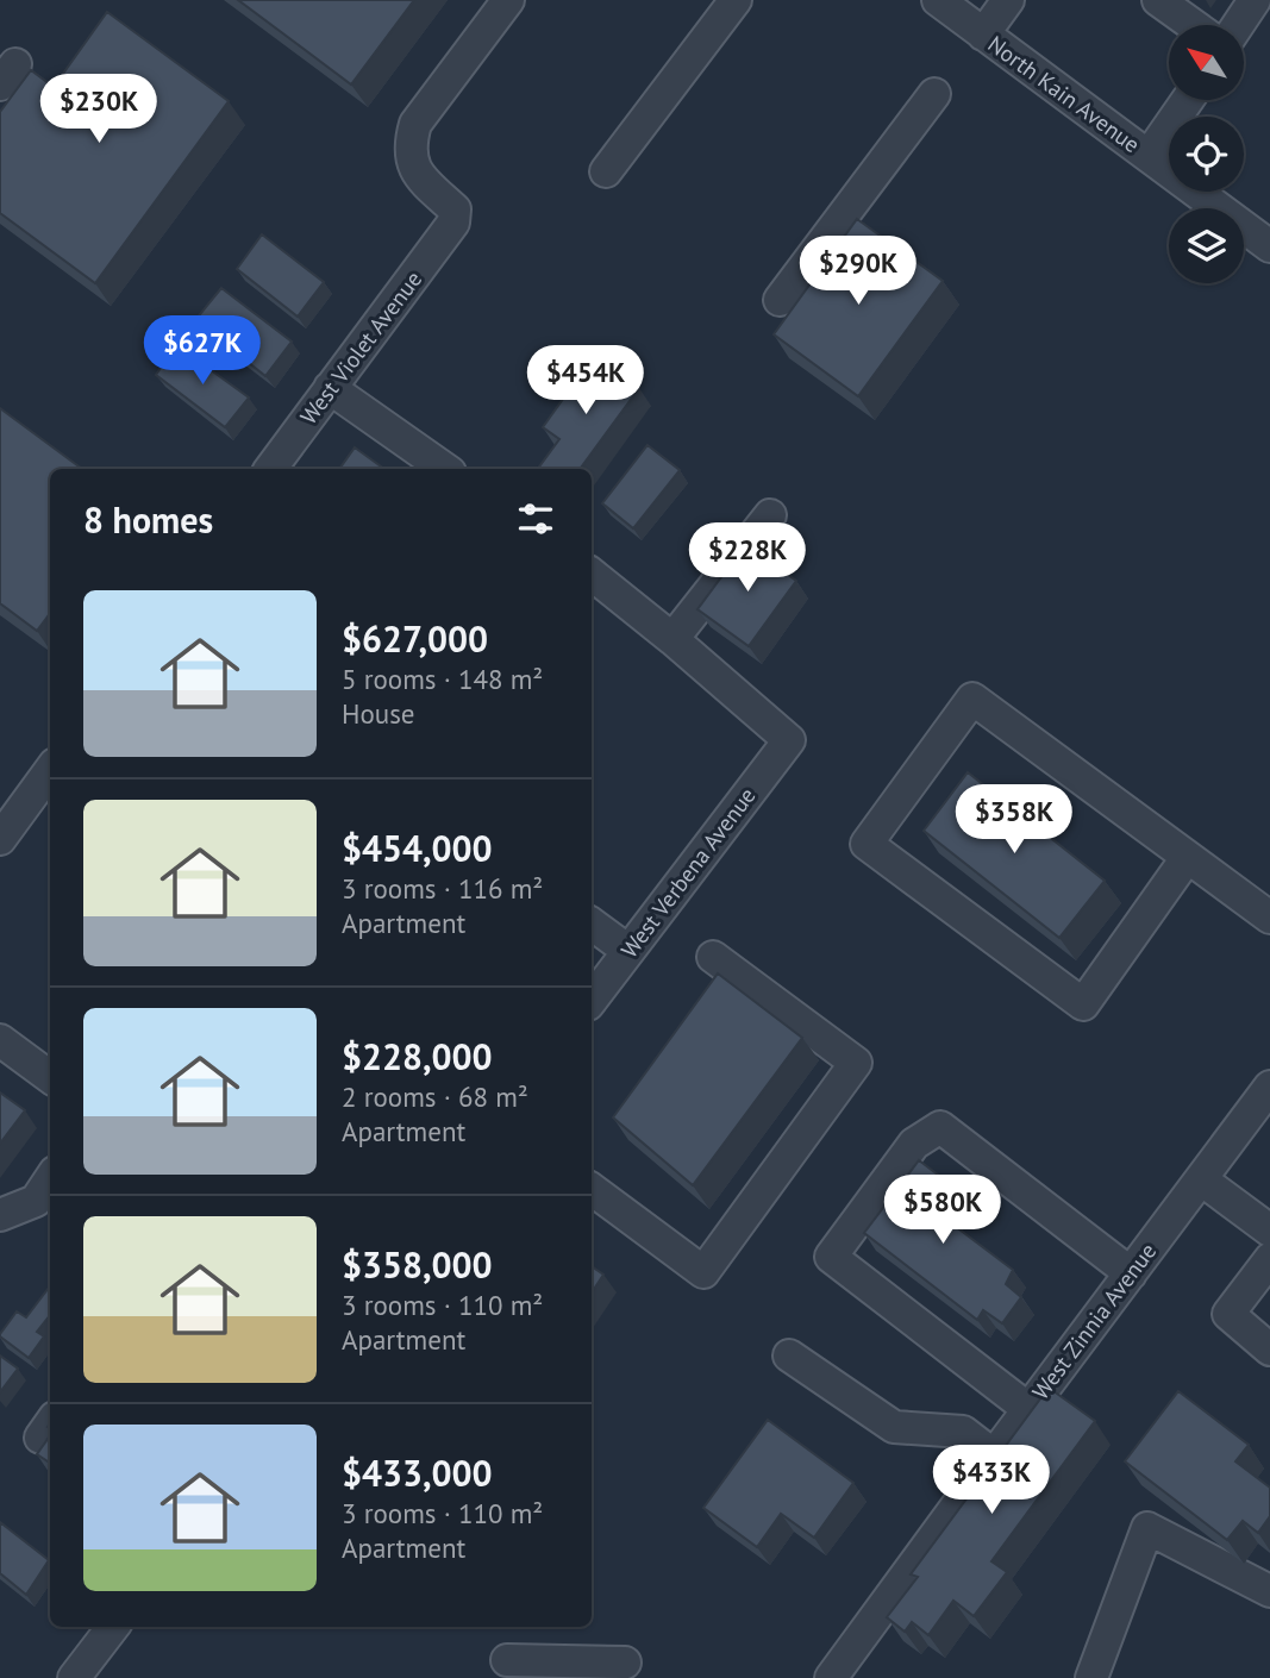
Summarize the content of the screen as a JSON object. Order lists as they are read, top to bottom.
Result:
{
  "streets": {
    "street": [
      "North Kain Avenue",
      "West Violet Avenue",
      "West Verbena Avenue",
      "West Zinnia Avenue"
    ]
  },
  "north": "top left",
  "page": {
    "price": [
      "$230K",
      "$290K",
      "$627K",
      "$454K",
      "$228K",
      "$358K",
      "$580K",
      "$433K"
    ],
    "heading": "8 homes",
    "list": [
      {
        "name": "$627,000",
        "note": "5 rooms · 148 m² · House"
      },
      {
        "name": "$454,000",
        "note": "3 rooms · 116 m² · Apartment"
      },
      {
        "name": "$228,000",
        "note": "2 rooms · 68 m² · Apartment"
      },
      {
        "name": "$358,000",
        "note": "3 rooms · 110 m² · Apartment"
      },
      {
        "name": "$433,000",
        "note": "3 rooms · 110 m² · Apartment"
      }
    ]
  }
}
